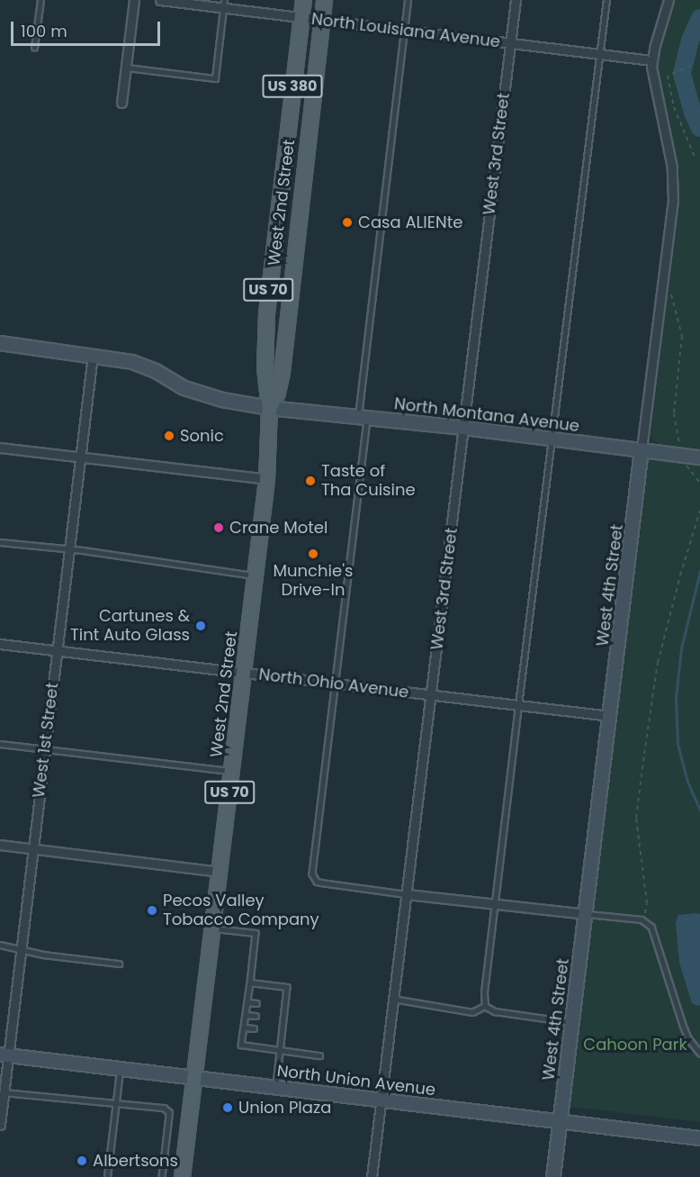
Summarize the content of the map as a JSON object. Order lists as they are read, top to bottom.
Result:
{
  "streets": {
    "main road": ["US 380", "West 2nd Street", "US 70"],
    "street": [
      "North Louisiana Avenue",
      "West 3rd Street",
      "North Montana Avenue",
      "West 4th Street",
      "North Ohio Avenue",
      "West 1st Street",
      "North Union Avenue"
    ]
  },
  "crossings": [
    ["North Louisiana Avenue", "West 3rd Street"],
    ["North Louisiana Avenue", "West 2nd Street"],
    ["North Louisiana Avenue", "West 4th Street"],
    ["West 3rd Street", "North Montana Avenue"],
    ["West 3rd Street", "North Ohio Avenue"],
    ["West 3rd Street", "North Union Avenue"],
    ["West 2nd Street", "North Montana Avenue"],
    ["West 2nd Street", "North Ohio Avenue"],
    ["West 2nd Street", "North Union Avenue"],
    ["North Montana Avenue", "West 4th Street"],
    ["North Montana Avenue", "West 1st Street"],
    ["West 4th Street", "North Ohio Avenue"],
    ["West 4th Street", "North Union Avenue"],
    ["North Ohio Avenue", "West 1st Street"],
    ["West 1st Street", "North Union Avenue"]
  ],
  "parks": ["Cahoon Park"],
  "places": [
    "Casa ALIENte",
    "Sonic",
    "Taste of Tha Cuisine",
    "Crane Motel",
    "Munchie's Drive-In",
    "Cartunes & Tint Auto Glass",
    "Pecos Valley Tobacco Company",
    "Union Plaza",
    "Albertsons"
  ],
  "scale_bar": "100 m"
}
